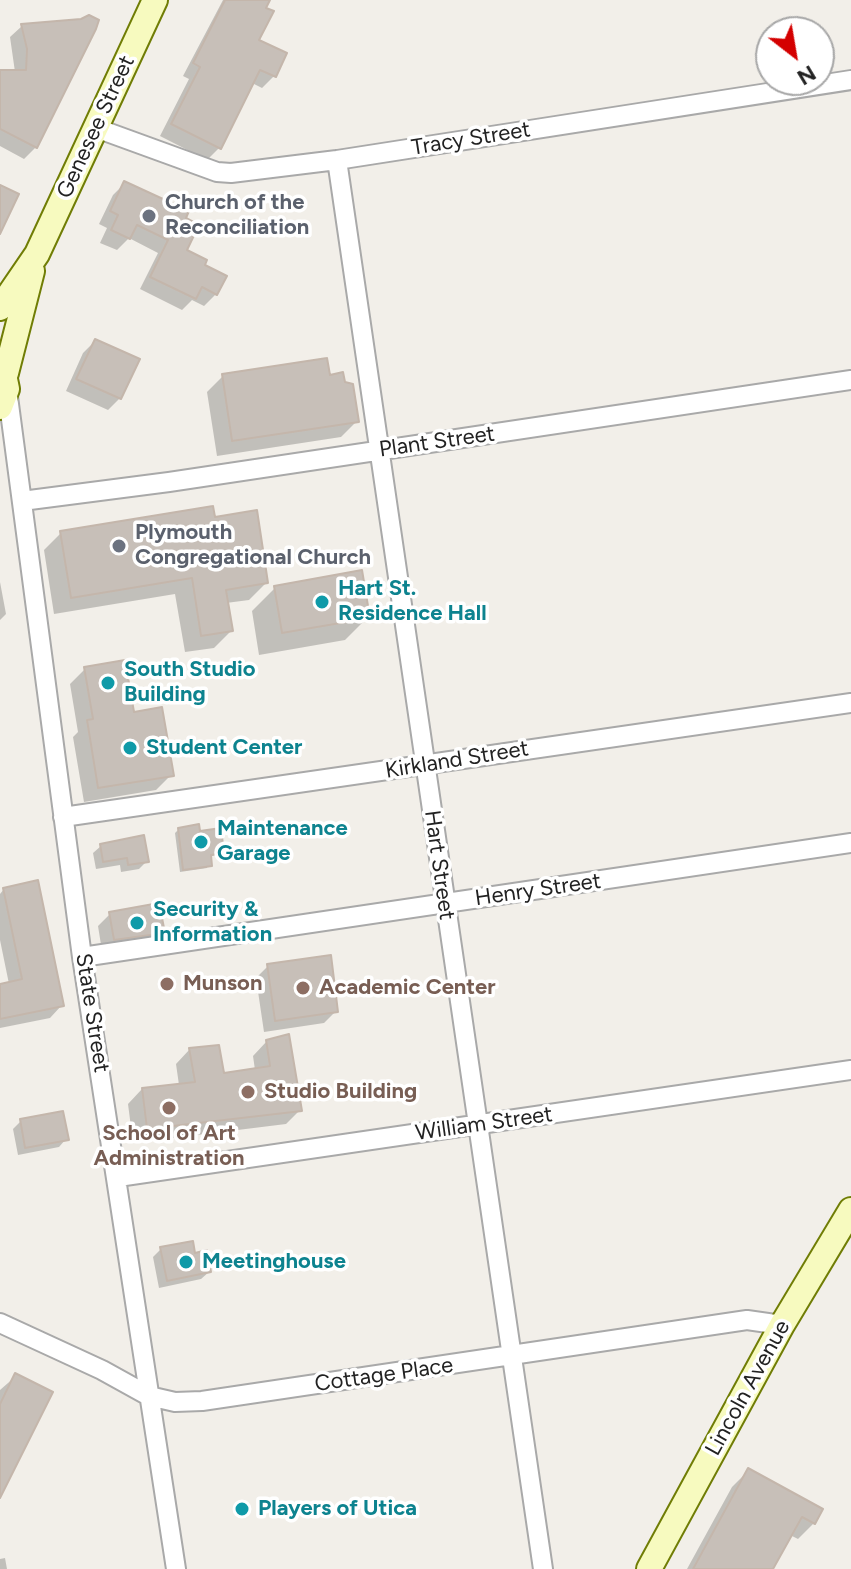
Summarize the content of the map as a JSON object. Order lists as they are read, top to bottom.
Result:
{
  "streets": {
    "main road": ["Genesee Street", "Lincoln Avenue"],
    "street": [
      "Tracy Street",
      "Plant Street",
      "Kirkland Street",
      "Hart Street",
      "Henry Street",
      "State Street",
      "William Street",
      "Cottage Place"
    ]
  },
  "crossings": [
    ["Genesee Street", "Tracy Street"],
    ["Genesee Street", "State Street"],
    ["Tracy Street", "Hart Street"],
    ["Plant Street", "Hart Street"],
    ["Plant Street", "State Street"],
    ["Kirkland Street", "Hart Street"],
    ["Kirkland Street", "State Street"],
    ["Hart Street", "Henry Street"],
    ["Hart Street", "William Street"],
    ["Hart Street", "Cottage Place"],
    ["Henry Street", "State Street"],
    ["State Street", "William Street"],
    ["State Street", "Cottage Place"],
    ["Cottage Place", "Lincoln Avenue"]
  ],
  "places": [
    "Church of the Reconciliation",
    "Plymouth Congregational Church",
    "Hart St. Residence Hall",
    "South Studio Building",
    "Student Center",
    "Maintenance Garage",
    "Security & Information",
    "Munson",
    "Academic Center",
    "Studio Building",
    "School of Art Administration",
    "Meetinghouse",
    "Players of Utica"
  ],
  "north": "bottom right"
}
